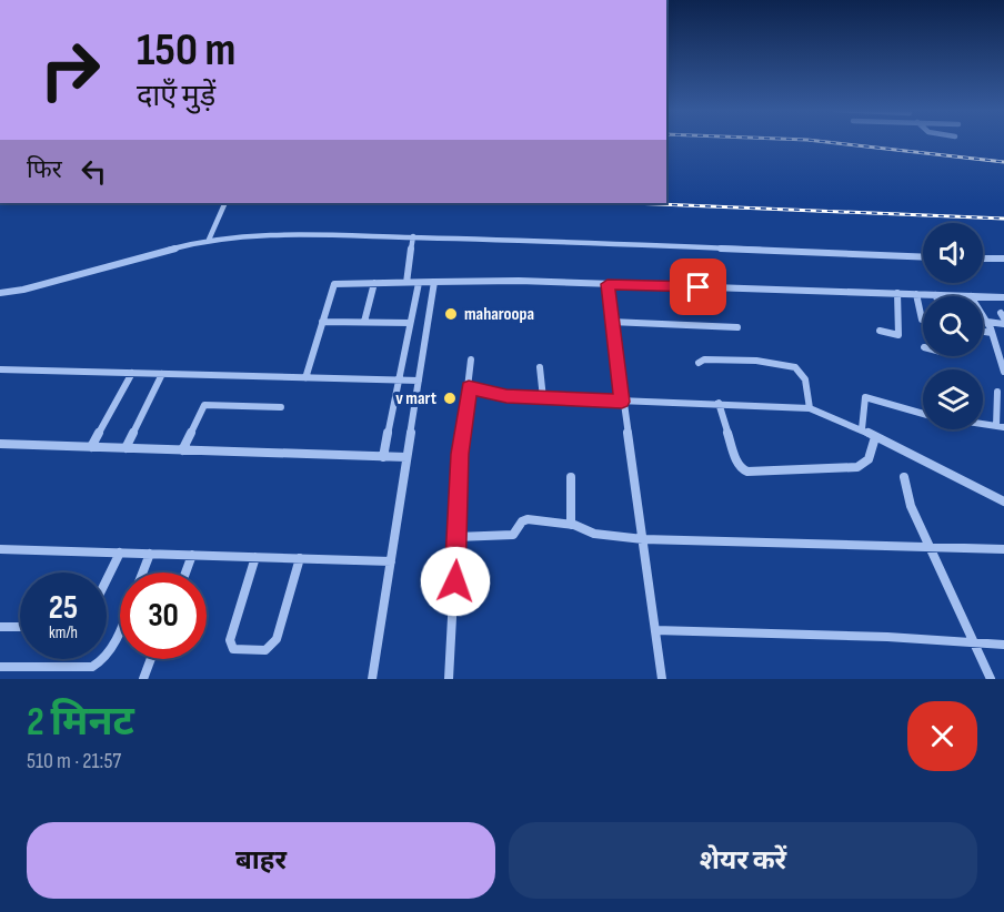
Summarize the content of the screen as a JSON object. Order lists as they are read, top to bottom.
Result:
{
  "places": ["maharoopa", "v mart"],
  "page": {
    "turn": ["150 m", "दाएँ मुड़ें"],
    "then": "फिर",
    "speed": "25 km/h",
    "limit": "30",
    "heading": ["2 मिनट", "510 m · 21:57"],
    "buttons": ["बाहर", "शेयर करें"]
  }
}
